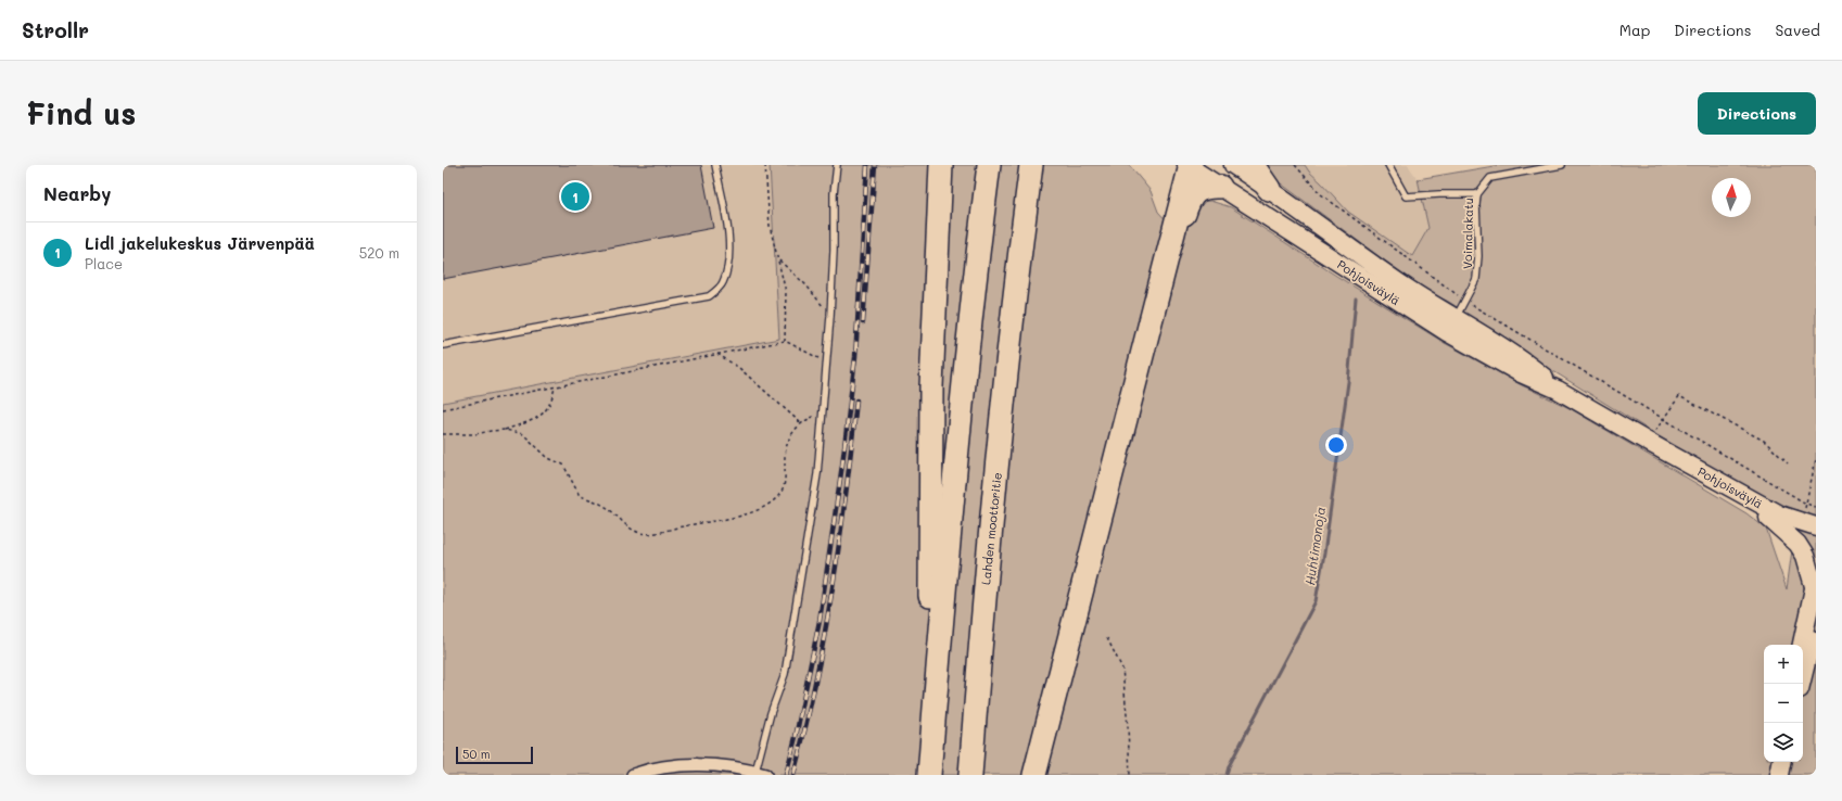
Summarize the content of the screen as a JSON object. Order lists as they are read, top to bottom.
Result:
{
  "streets": {
    "highway": ["Lahden moottoritie"],
    "main road": ["Pohjoisväylä"],
    "lane": ["Voimalakatu"]
  },
  "crossings": [
    ["Voimalakatu", "Pohjoisväylä"]
  ],
  "water": ["Huhtimonoja"],
  "scale_bar": "50 m",
  "north": "top",
  "page": {
    "header": "Strollr",
    "nav": ["Map", "Directions", "Saved"],
    "buttons": "Directions",
    "title": "Find us",
    "heading": "Nearby",
    "pins": "1",
    "list": [
      {
        "mark": "1",
        "name": "Lidl jakelukeskus Järvenpää",
        "note": "Place",
        "value": "520 m"
      }
    ],
    "map_buttons": ["+", "−"],
    "scale": "50 m"
  }
}
